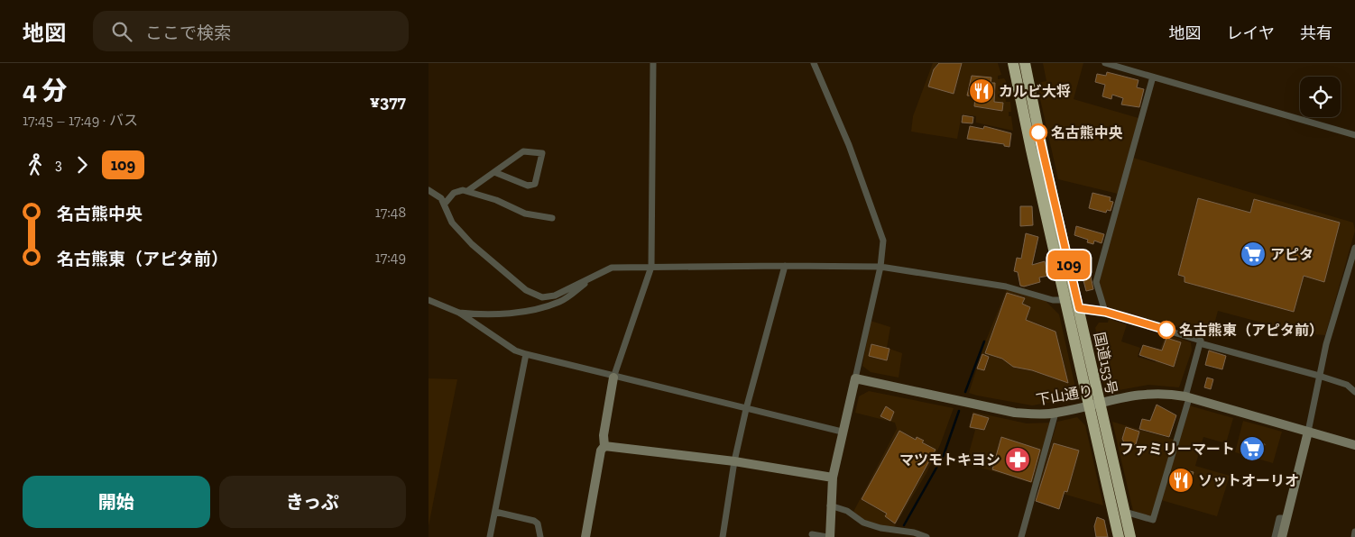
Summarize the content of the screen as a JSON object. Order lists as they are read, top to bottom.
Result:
{
  "streets": {
    "highway": ["国道153号"],
    "street": ["下山通り"]
  },
  "crossings": [
    ["国道153号", "下山通り"]
  ],
  "places": {
    "restaurant": ["カルビ大将", "ソットオーリオ"],
    "other": ["名古熊中央", "名古熊東（アピタ前）"],
    "supermarket": ["アピタ", "ファミリーマート"],
    "pharmacy": ["マツモトキヨシ"]
  },
  "lines": ["bus line 109"],
  "page": {
    "header": "地図",
    "search": "ここで検索",
    "nav": ["地図", "レイヤ", "共有"],
    "heading": ["4 分", "17:45 – 17:49 · バス", "¥377"],
    "on_map": "109",
    "legs": ["3", "109"],
    "list": [
      {
        "name": "名古熊中央",
        "value": "17:48"
      },
      {
        "name": "名古熊東（アピタ前）",
        "value": "17:49"
      }
    ],
    "buttons": ["開始", "きっぷ"]
  }
}
